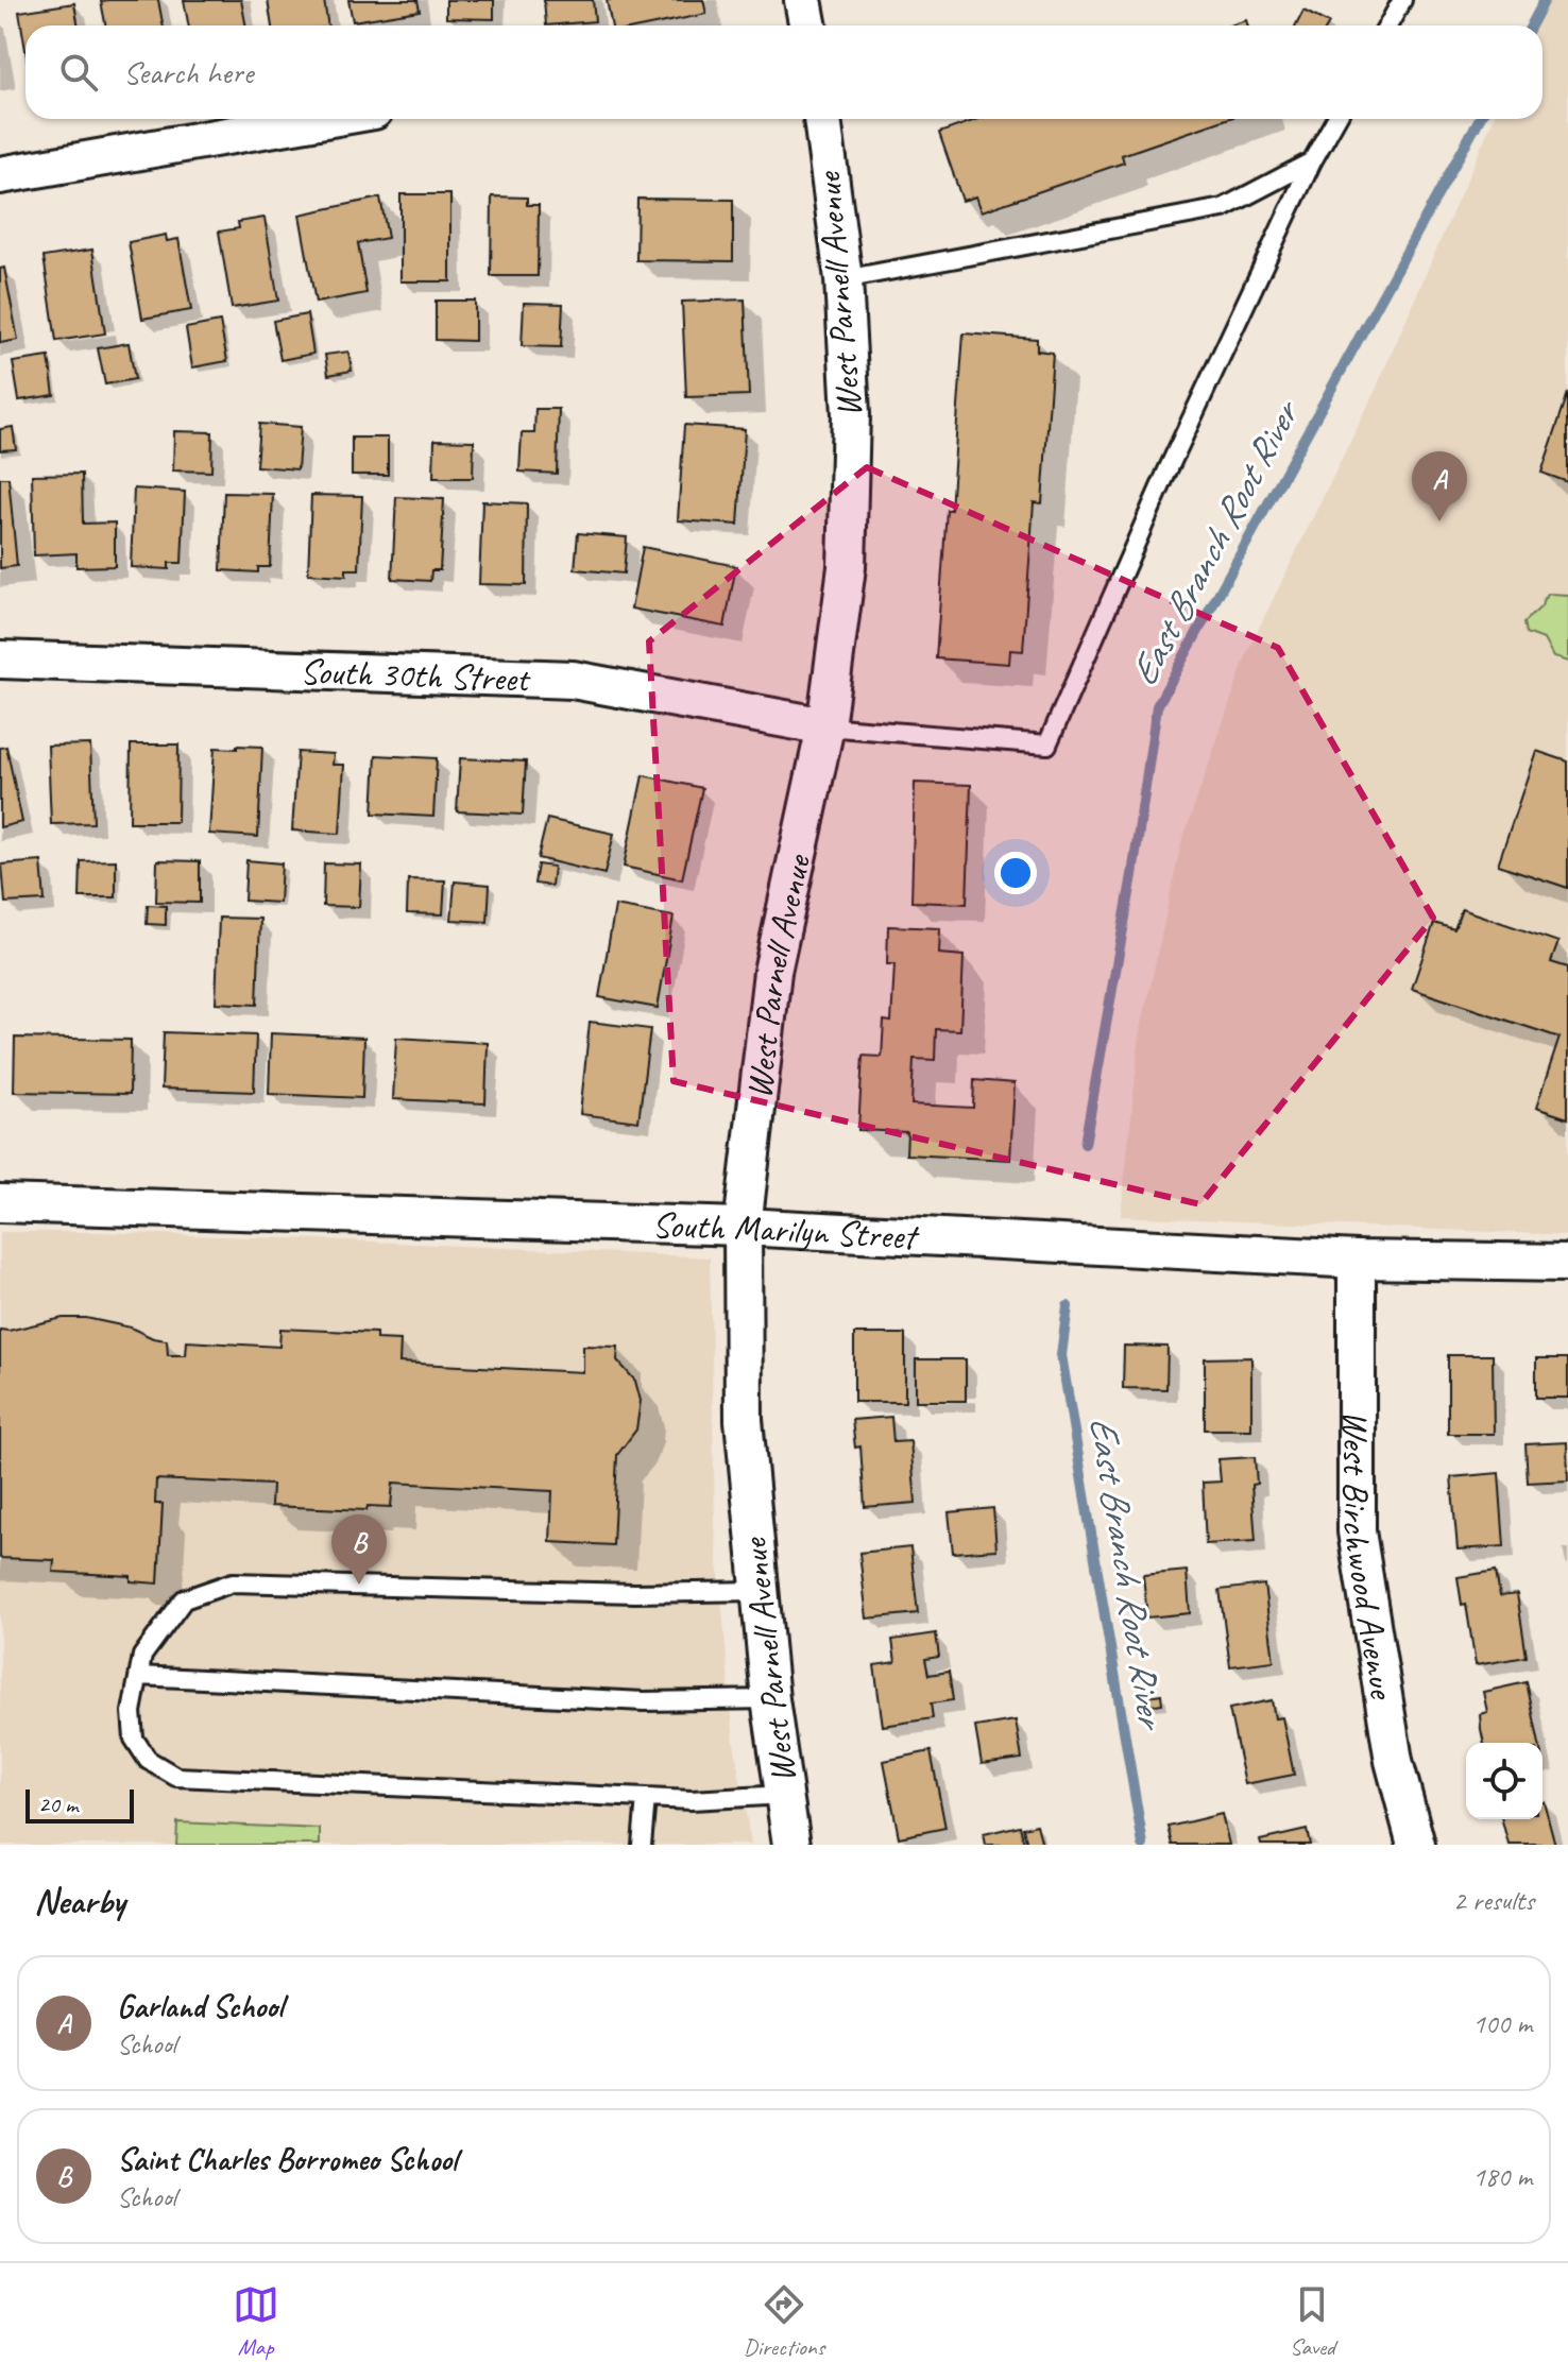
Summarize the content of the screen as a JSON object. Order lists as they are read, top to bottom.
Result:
{
  "streets": {
    "street": [
      "West Parnell Avenue",
      "South 30th Street",
      "South Marilyn Street",
      "West Birchwood Avenue"
    ]
  },
  "crossings": [
    ["West Parnell Avenue", "South 30th Street"],
    ["West Parnell Avenue", "South Marilyn Street"],
    ["South Marilyn Street", "West Birchwood Avenue"]
  ],
  "water": ["East Branch Root River"],
  "scale_bar": "20 m",
  "page": {
    "search": "Search here",
    "pins": ["A", "B"],
    "scale": "20 m",
    "heading": ["Nearby", "2 results"],
    "list": [
      {
        "mark": "A",
        "name": "Garland School",
        "note": "School",
        "value": "100 m"
      },
      {
        "mark": "B",
        "name": "Saint Charles Borromeo School",
        "note": "School",
        "value": "180 m"
      }
    ],
    "nav": ["Map", "Directions", "Saved"]
  }
}
